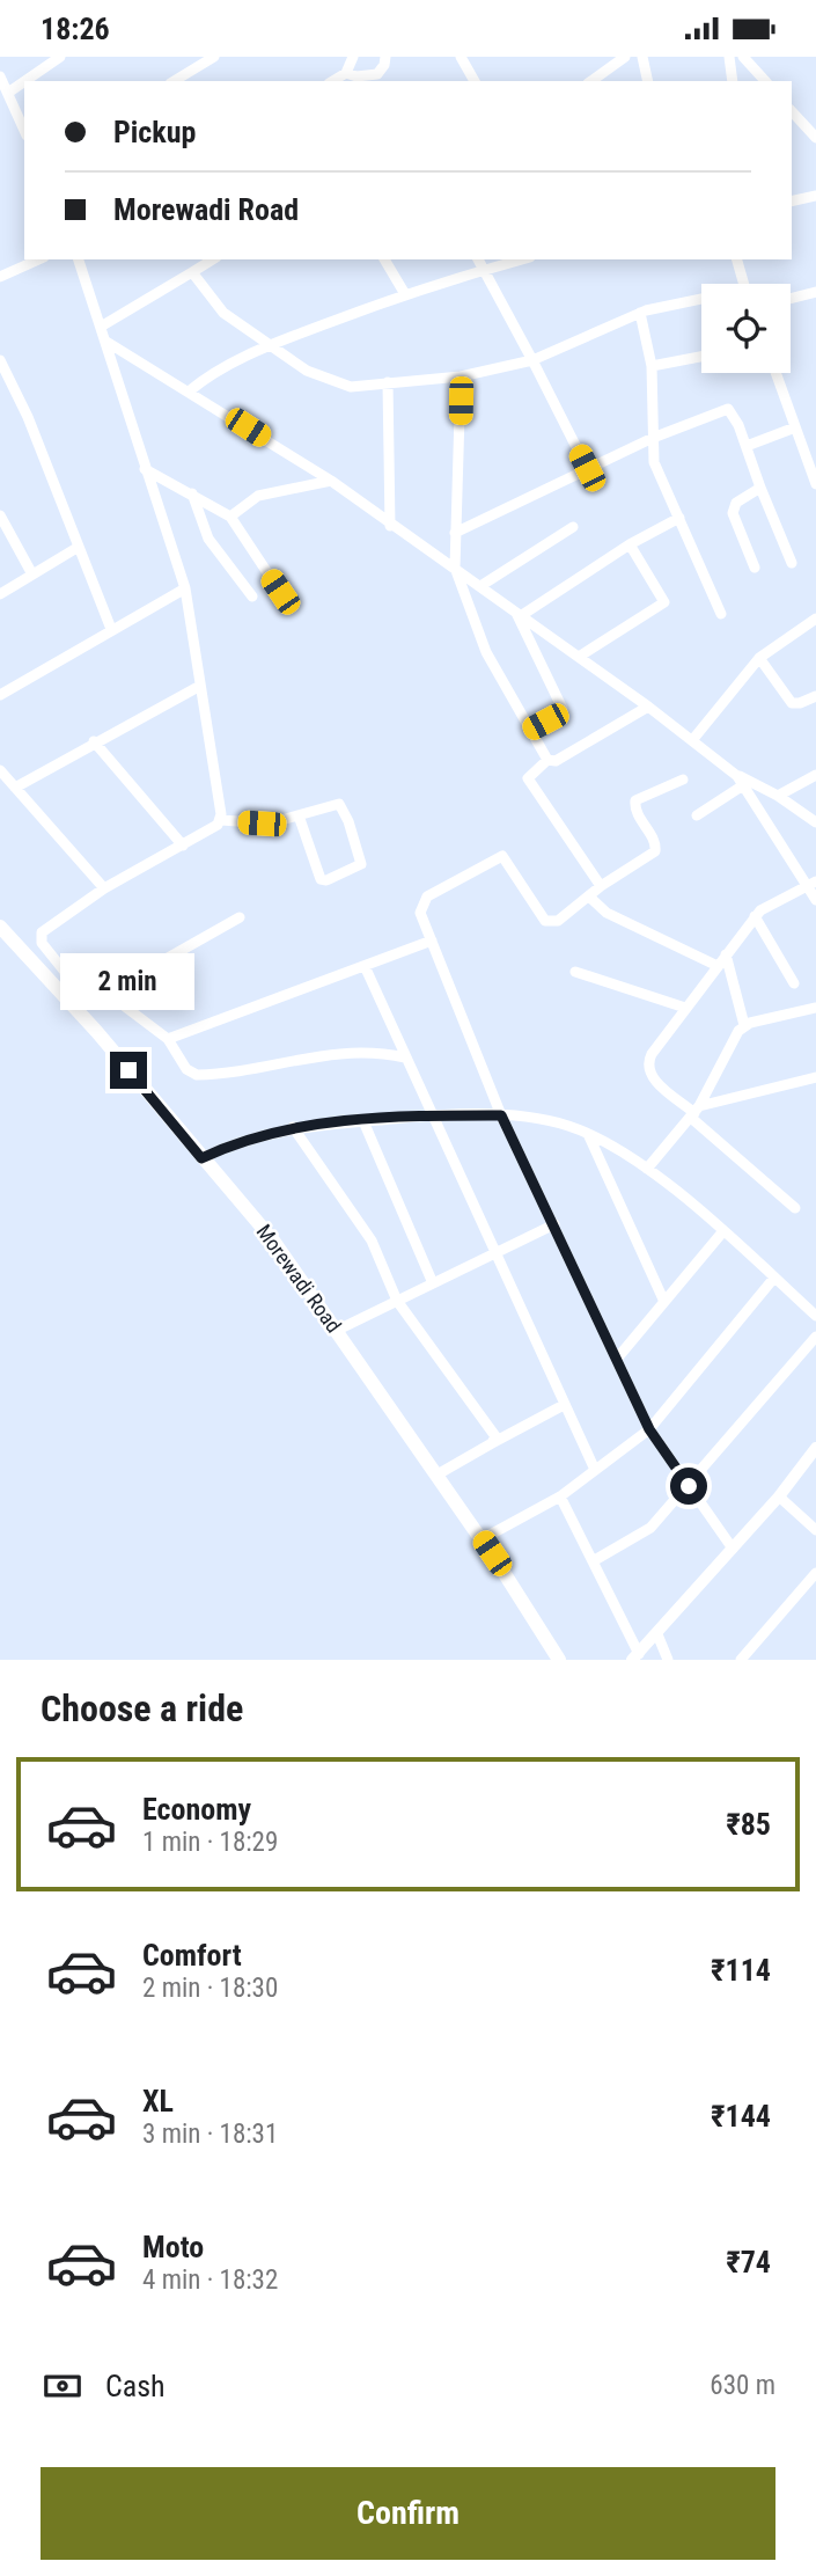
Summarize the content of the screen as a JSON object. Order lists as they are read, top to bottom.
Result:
{
  "streets": {
    "main road": ["Morewadi Road"]
  },
  "page": {
    "status": "18:26",
    "banner": ["Pickup", "Morewadi Road"],
    "bubble": "2 min",
    "heading": "Choose a ride",
    "list": [
      {
        "name": "Economy",
        "note": "1 min · 18:29",
        "value": "₹85"
      },
      {
        "name": "Comfort",
        "note": "2 min · 18:30",
        "value": "₹114"
      },
      {
        "name": "XL",
        "note": "3 min · 18:31",
        "value": "₹144"
      },
      {
        "name": "Moto",
        "note": "4 min · 18:32",
        "value": "₹74"
      }
    ],
    "pay": ["Cash", "630 m"],
    "buttons": "Confirm"
  }
}
